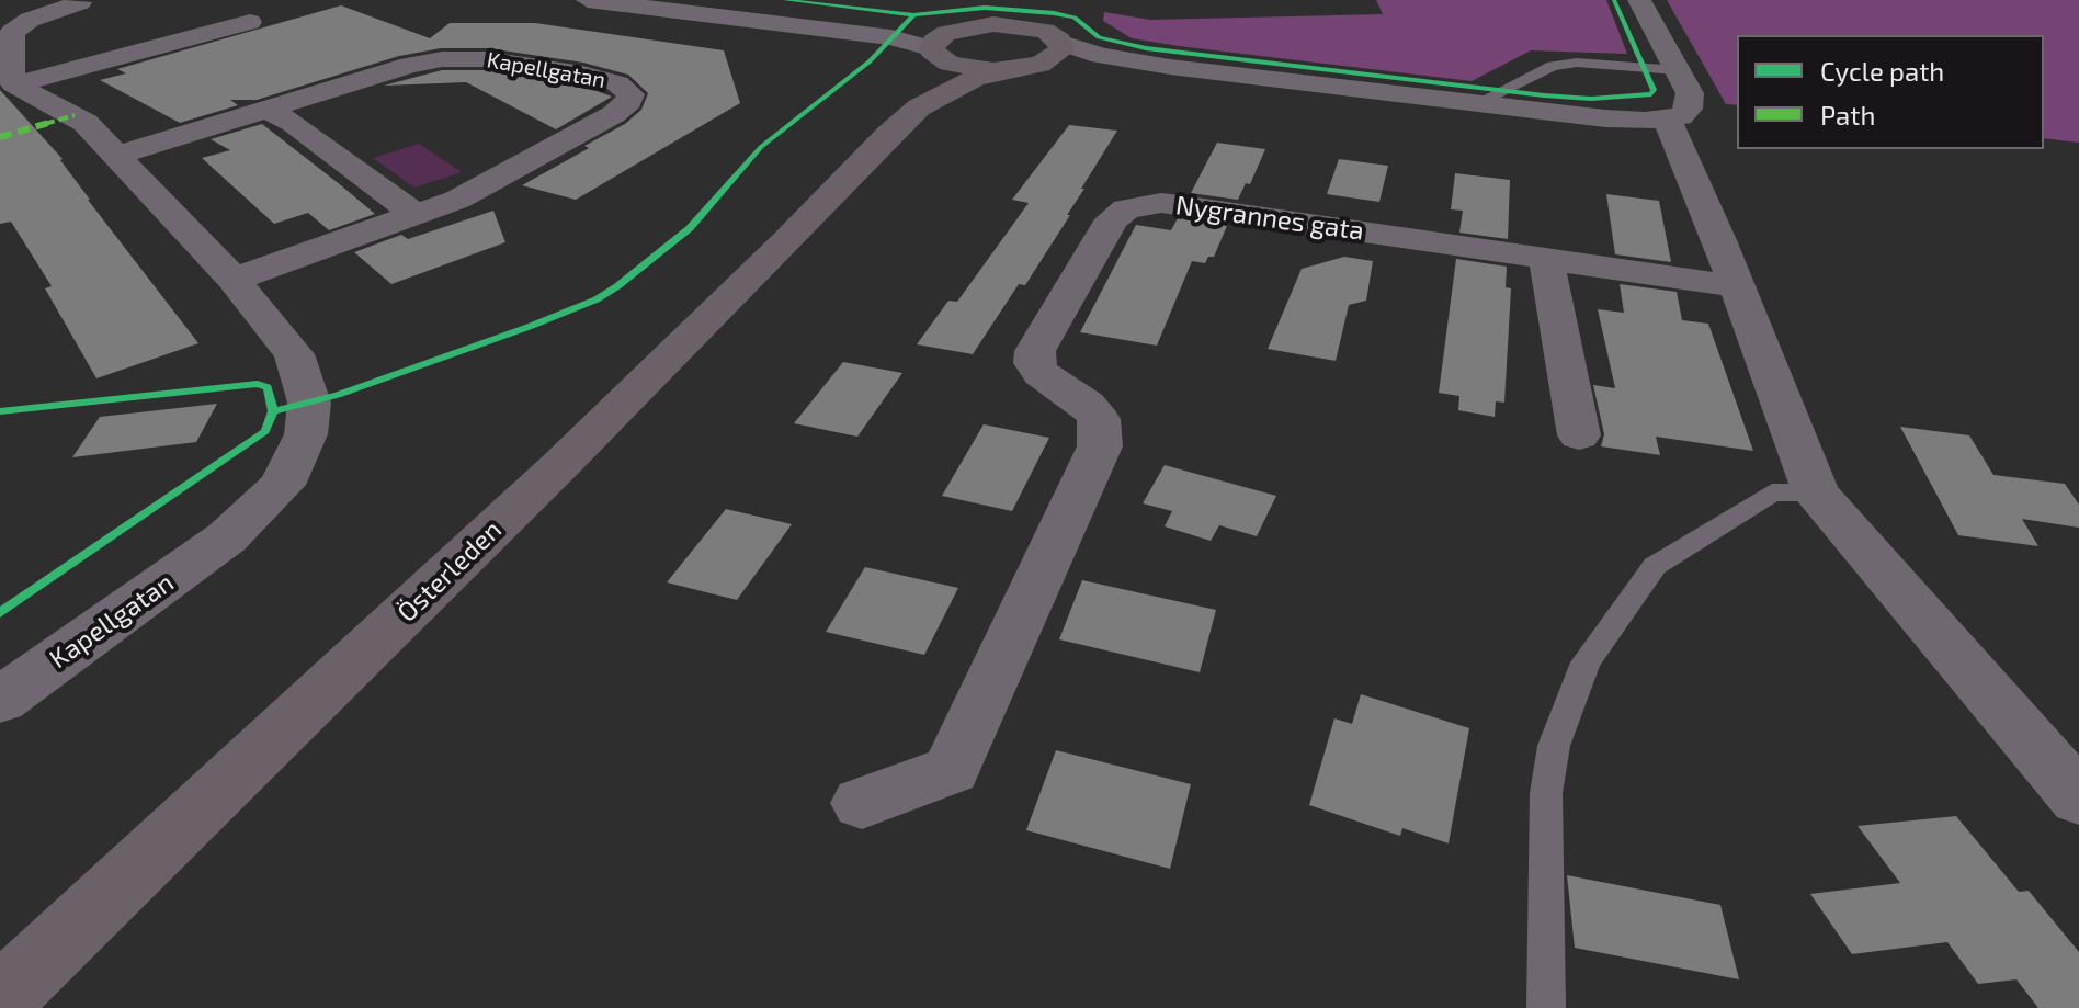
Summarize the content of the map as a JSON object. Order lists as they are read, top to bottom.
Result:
{
  "streets": {
    "main road": ["Österleden"],
    "street": ["Kapellgatan", "Nygrannes gata"]
  },
  "legend": ["Cycle path", "Path"]
}
